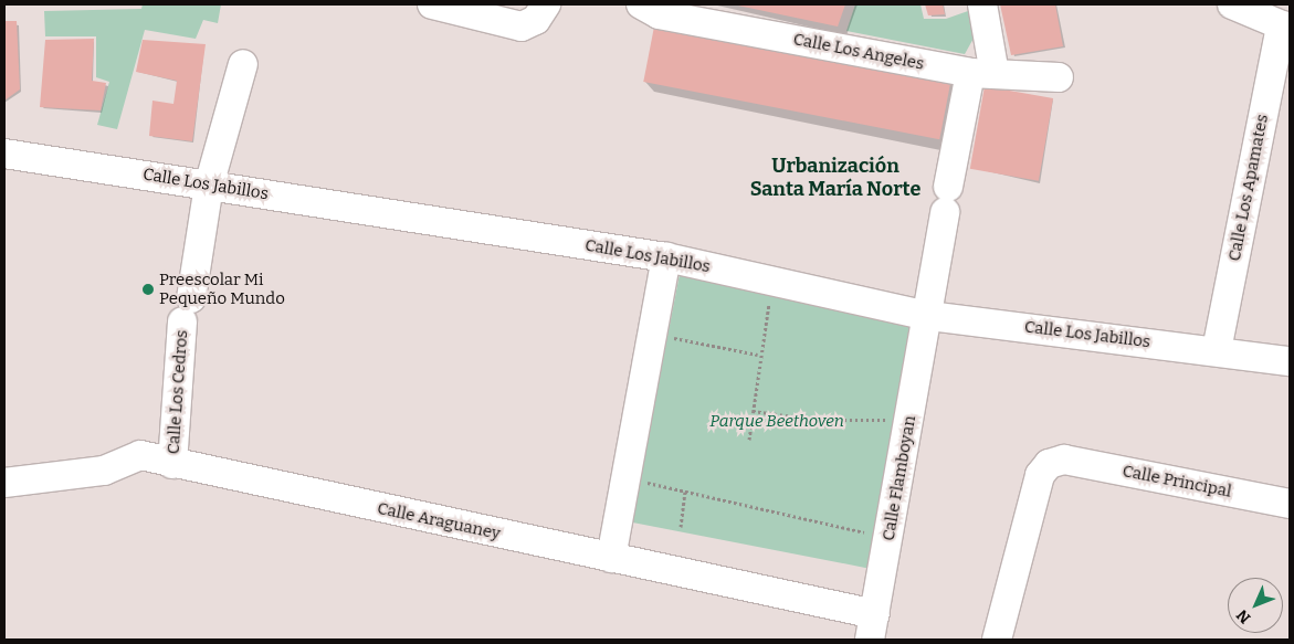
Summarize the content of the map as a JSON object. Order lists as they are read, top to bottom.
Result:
{
  "streets": {
    "street": [
      "Calle Los Angeles",
      "Calle Los Jabillos",
      "Calle Los Apamates",
      "Calle Los Cedros",
      "Calle Flamboyan",
      "Calle Principal",
      "Calle Araguaney"
    ]
  },
  "crossings": [
    ["Calle Los Angeles", "Calle Flamboyan"],
    ["Calle Los Jabillos", "Calle Los Apamates"],
    ["Calle Los Jabillos", "Calle Los Cedros"],
    ["Calle Los Jabillos", "Calle Flamboyan"],
    ["Calle Los Cedros", "Calle Araguaney"],
    ["Calle Flamboyan", "Calle Araguaney"]
  ],
  "districts": ["Urbanización Santa María Norte"],
  "parks": ["Parque Beethoven"],
  "places": ["Preescolar Mi Pequeño Mundo"],
  "north": "bottom left"
}
